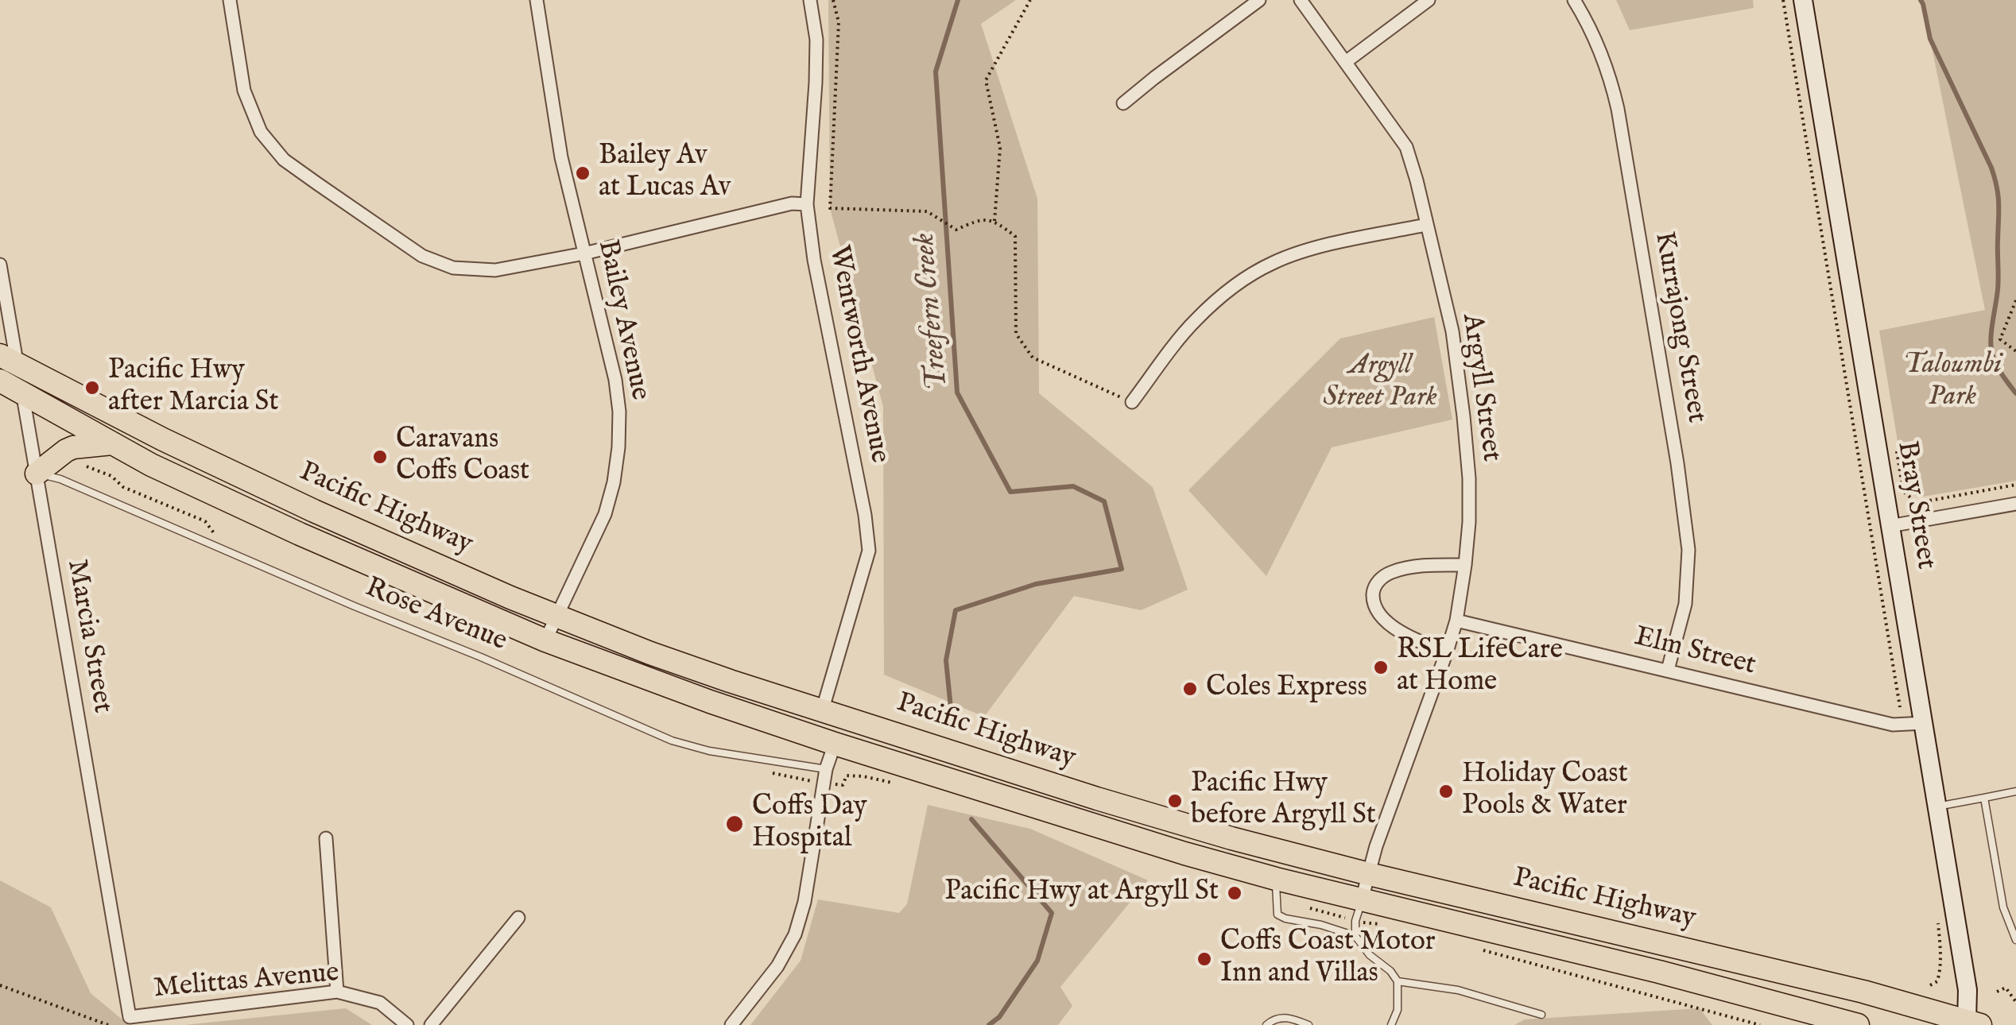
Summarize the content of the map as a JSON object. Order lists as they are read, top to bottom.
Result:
{
  "streets": {
    "highway": ["Pacific Highway"],
    "street": [
      "Bailey Avenue",
      "Kurrajong Street",
      "Wentworth Avenue",
      "Argyll Street",
      "Bray Street",
      "Marcia Street",
      "Elm Street",
      "Melittas Avenue"
    ],
    "lane": ["Rose Avenue"]
  },
  "crossings": [
    ["Bailey Avenue", "Pacific Highway"],
    ["Kurrajong Street", "Elm Street"],
    ["Wentworth Avenue", "Pacific Highway"],
    ["Argyll Street", "Pacific Highway"],
    ["Argyll Street", "Elm Street"],
    ["Bray Street", "Pacific Highway"],
    ["Bray Street", "Elm Street"],
    ["Pacific Highway", "Marcia Street"],
    ["Rose Avenue", "Marcia Street"],
    ["Marcia Street", "Melittas Avenue"]
  ],
  "water": ["Treefern Creek"],
  "parks": ["Taloumbi Park", "Argyll Street Park"],
  "places": [
    "Bailey Av at Lucas Av",
    "Pacific Hwy after Marcia St",
    "Caravans Coffs Coast",
    "RSL LifeCare at Home",
    "Coles Express",
    "Holiday Coast Pools & Water",
    "Pacific Hwy before Argyll St",
    "Coffs Day Hospital",
    "Pacific Hwy at Argyll St",
    "Coffs Coast Motor Inn and Villas"
  ]
}
